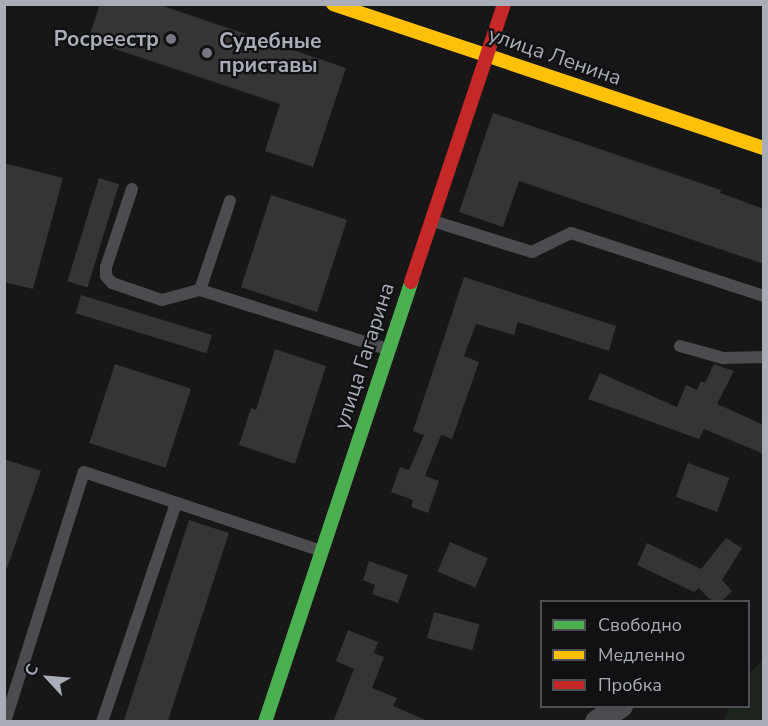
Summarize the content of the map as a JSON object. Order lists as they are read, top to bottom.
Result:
{
  "streets": {
    "street": ["улица Ленина", "улица Гагарина"]
  },
  "crossings": [
    ["улица Ленина", "улица Гагарина"]
  ],
  "places": ["Росреестр", "Судебные приставы"],
  "legend": ["Свободно", "Медленно", "Пробка"],
  "north": "top left"
}
